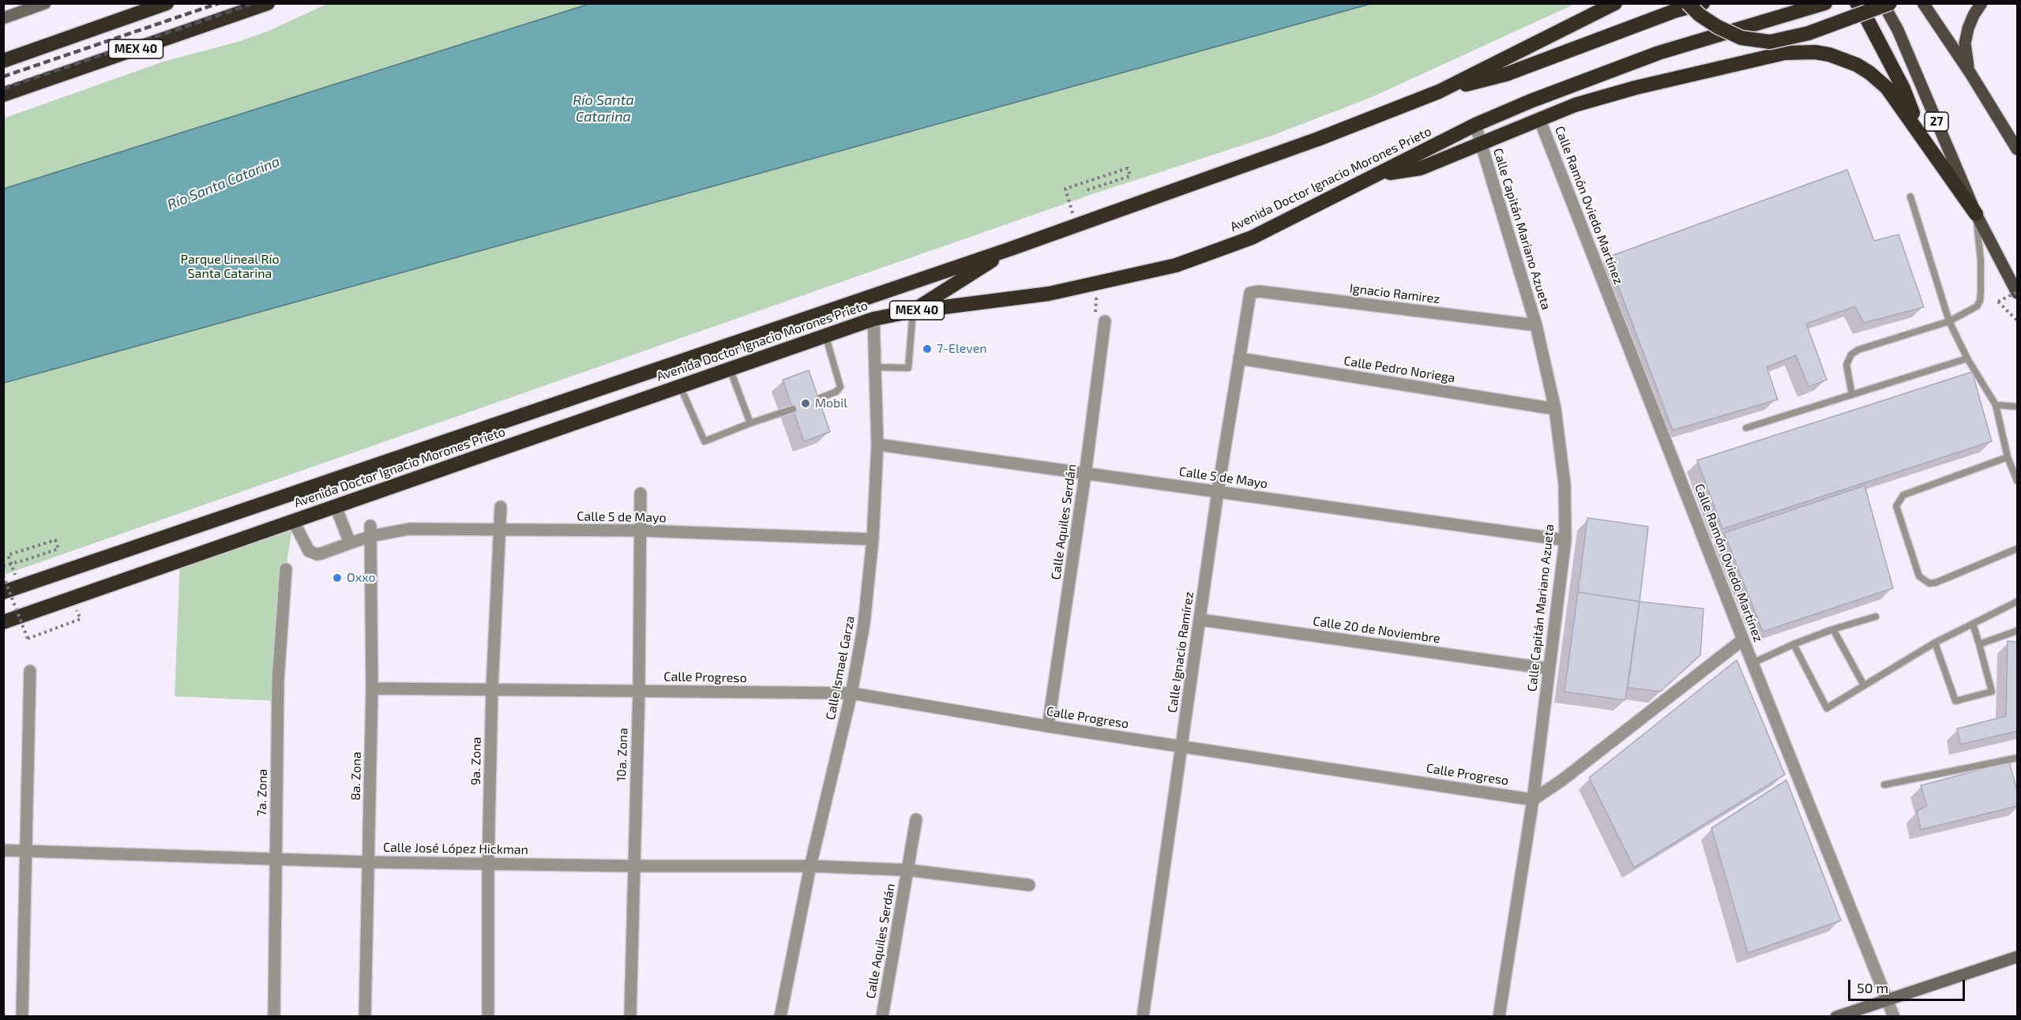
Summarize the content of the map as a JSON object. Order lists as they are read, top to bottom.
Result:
{
  "streets": {
    "highway": ["MEX 40", "Avenida Doctor Ignacio Morones Prieto"],
    "main road": ["27"],
    "street": [
      "Calle Ramón Oviedo Martínez",
      "Calle Capitán Mariano Azueta",
      "Ignacio Ramirez",
      "Calle Pedro Noriega",
      "Calle 5 de Mayo",
      "Calle Aquiles Serdán",
      "Calle 20 de Noviembre",
      "Calle Ignacio Ramírez",
      "Calle Ismael Garza",
      "Calle Progreso",
      "10a. Zona",
      "9a. Zona",
      "8a. Zona",
      "7a. Zona",
      "Calle José López Hickman"
    ]
  },
  "crossings": [
    ["Avenida Doctor Ignacio Morones Prieto", "Calle Capitán Mariano Azueta"],
    ["Avenida Doctor Ignacio Morones Prieto", "Calle 5 de Mayo"],
    ["Avenida Doctor Ignacio Morones Prieto", "Calle Ismael Garza"],
    ["Calle Capitán Mariano Azueta", "Ignacio Ramirez"],
    ["Calle Capitán Mariano Azueta", "Calle Pedro Noriega"],
    ["Calle Capitán Mariano Azueta", "Calle 5 de Mayo"],
    ["Calle Capitán Mariano Azueta", "Calle 20 de Noviembre"],
    ["Calle Capitán Mariano Azueta", "Calle Progreso"],
    ["Ignacio Ramirez", "Calle Ignacio Ramírez"],
    ["Calle Pedro Noriega", "Calle Ignacio Ramírez"],
    ["Calle 5 de Mayo", "Calle Aquiles Serdán"],
    ["Calle 5 de Mayo", "Calle Ignacio Ramírez"],
    ["Calle 5 de Mayo", "Calle Ismael Garza"],
    ["Calle 5 de Mayo", "10a. Zona"],
    ["Calle 5 de Mayo", "9a. Zona"],
    ["Calle 5 de Mayo", "8a. Zona"],
    ["Calle Aquiles Serdán", "Calle Progreso"],
    ["Calle Aquiles Serdán", "Calle José López Hickman"],
    ["Calle 20 de Noviembre", "Calle Ignacio Ramírez"],
    ["Calle Ignacio Ramírez", "Calle Progreso"],
    ["Calle Ismael Garza", "Calle Progreso"],
    ["Calle Ismael Garza", "Calle José López Hickman"],
    ["Calle Progreso", "10a. Zona"],
    ["Calle Progreso", "9a. Zona"],
    ["Calle Progreso", "8a. Zona"],
    ["10a. Zona", "Calle José López Hickman"],
    ["9a. Zona", "Calle José López Hickman"],
    ["8a. Zona", "Calle José López Hickman"],
    ["7a. Zona", "Calle José López Hickman"]
  ],
  "water": ["Río Santa Catarina"],
  "parks": ["Parque Lineal Río Santa Catarina"],
  "places": ["7-Eleven", "Mobil", "Oxxo"],
  "scale_bar": "50 m"
}
